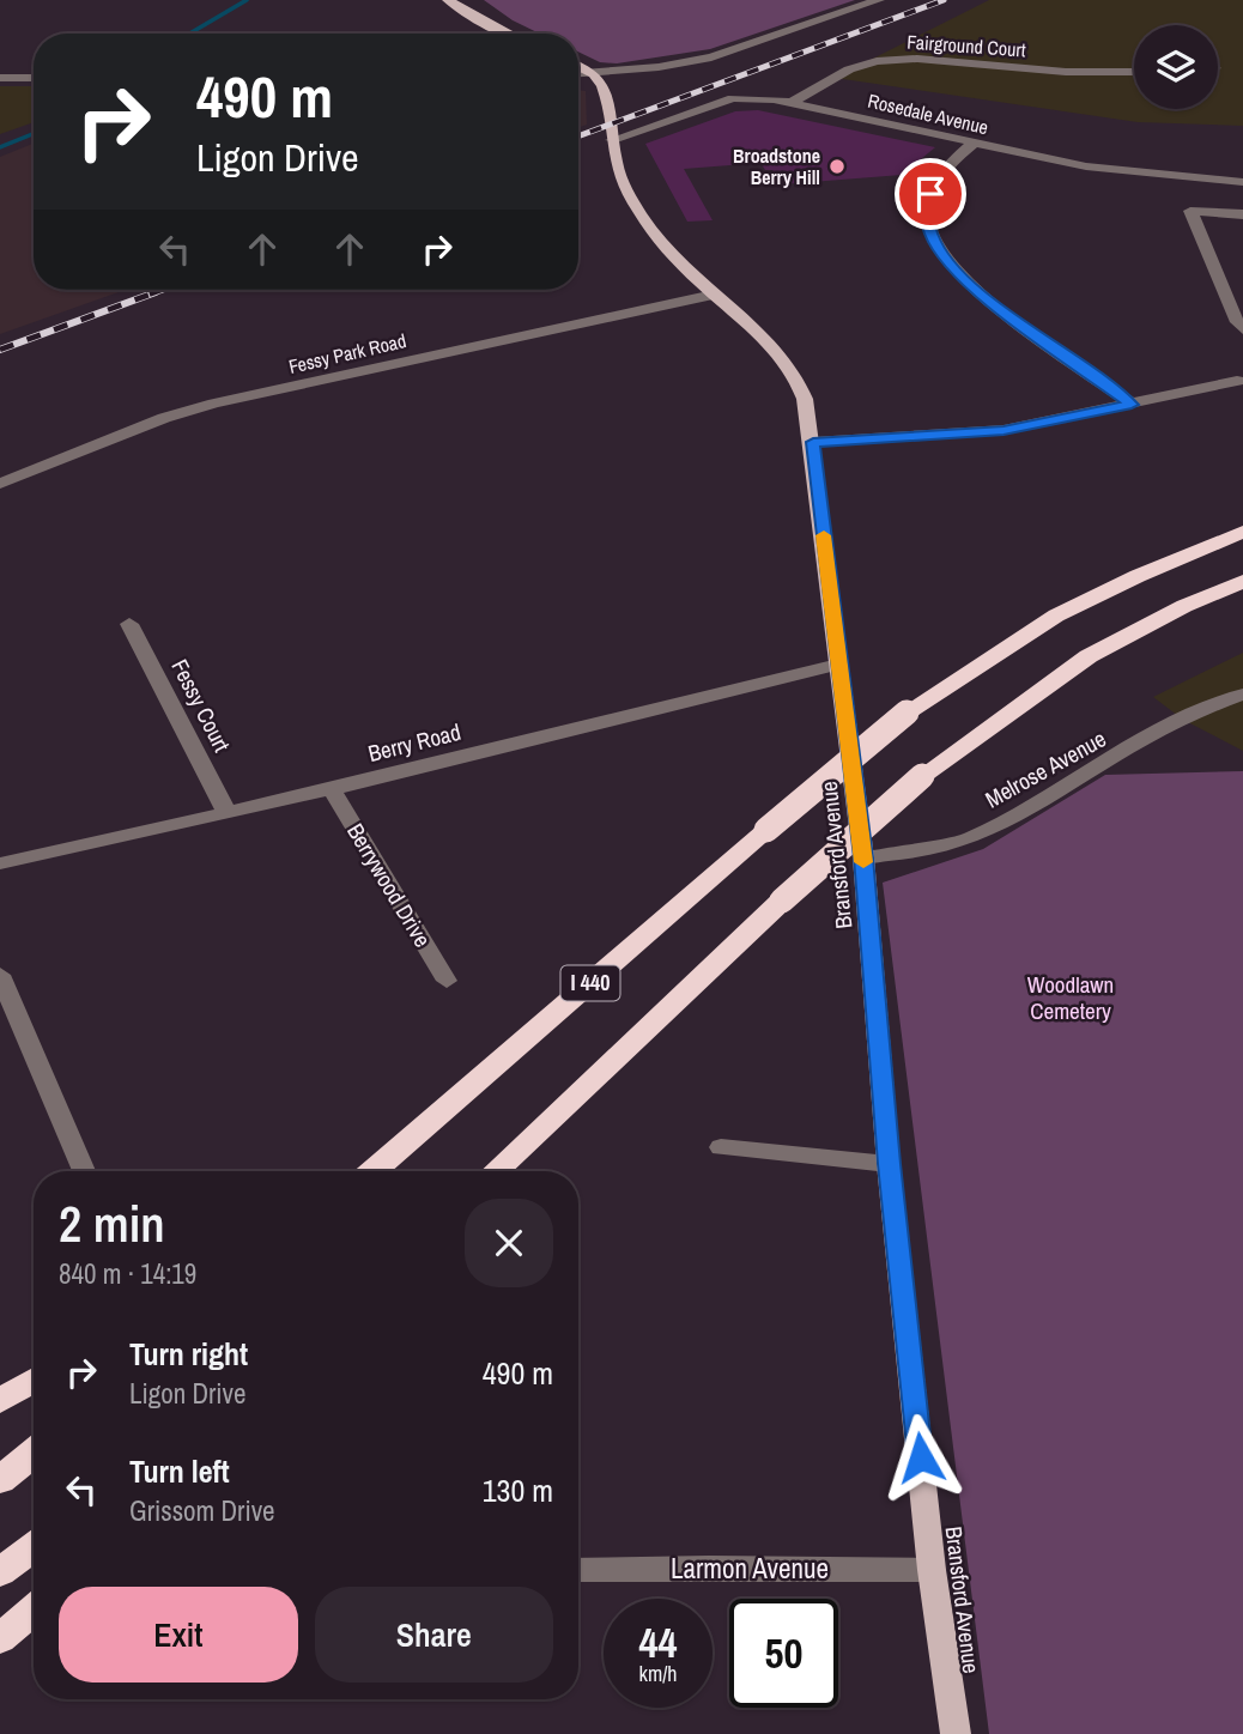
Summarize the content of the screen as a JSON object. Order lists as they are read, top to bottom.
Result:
{
  "streets": {
    "highway": ["I 440"],
    "main road": ["Bransford Avenue"],
    "street": [
      "Fairground Court",
      "Rosedale Avenue",
      "Fessy Park Road",
      "Fessy Court",
      "Berry Road",
      "Melrose Avenue",
      "Berrywood Drive",
      "Larmon Avenue"
    ]
  },
  "crossings": [
    ["Fairground Court", "Rosedale Avenue"],
    ["Rosedale Avenue", "Bransford Avenue"],
    ["Fessy Park Road", "Bransford Avenue"],
    ["Fessy Court", "Berry Road"],
    ["Berry Road", "Bransford Avenue"],
    ["Berry Road", "Berrywood Drive"],
    ["Melrose Avenue", "Bransford Avenue"],
    ["Bransford Avenue", "Larmon Avenue"]
  ],
  "parks": ["Woodlawn Cemetery"],
  "places": ["Broadstone Berry Hill"],
  "page": {
    "turn": ["490 m", "Ligon Drive"],
    "heading": ["2 min", "840 m · 14:19"],
    "list": [
      {
        "name": "Turn right",
        "note": "Ligon Drive",
        "value": "490 m"
      },
      {
        "name": "Turn left",
        "note": "Grissom Drive",
        "value": "130 m"
      }
    ],
    "buttons": ["Exit", "Share"],
    "speed": "44 km/h",
    "limit": "50"
  }
}
